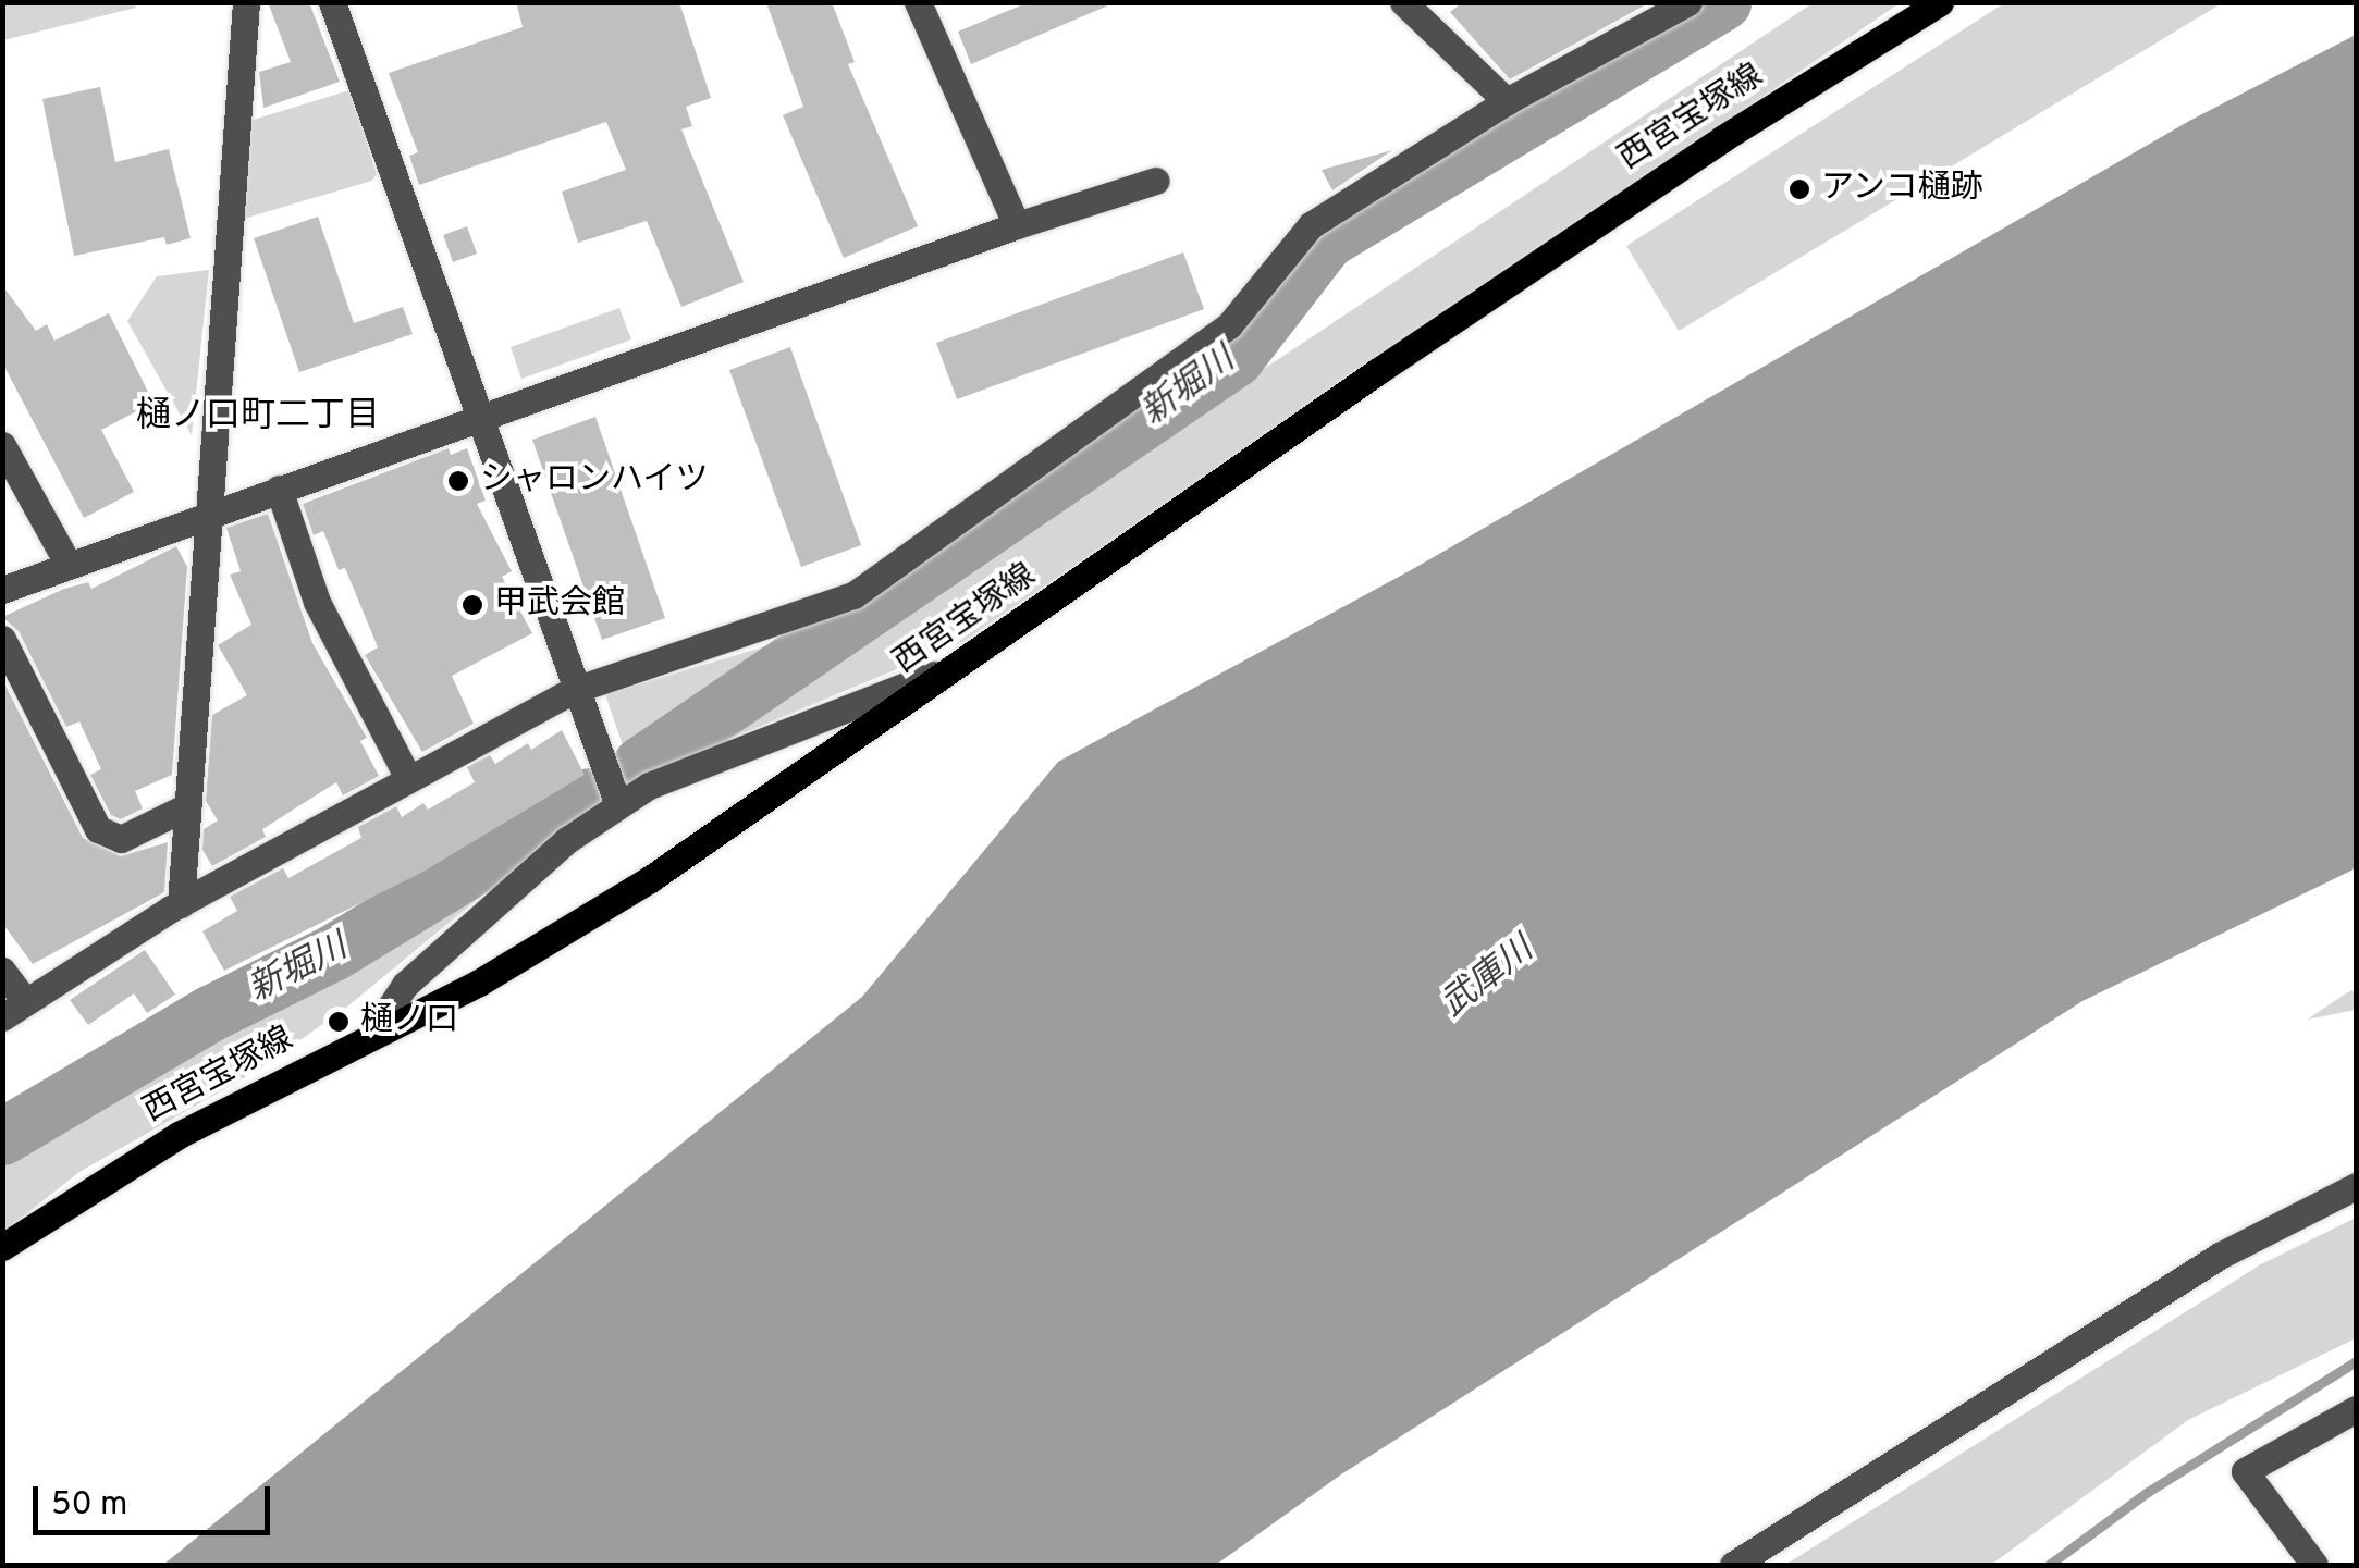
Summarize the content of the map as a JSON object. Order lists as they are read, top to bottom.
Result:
{
  "streets": {
    "main road": ["西宮宝塚線"]
  },
  "districts": ["樋ノ口町二丁目"],
  "water": ["新堀川", "武庫川"],
  "places": [
    "アンコ樋跡",
    "シャロンハイツ",
    "甲武会館",
    "樋ノ口"
  ],
  "scale_bar": "50 m"
}
